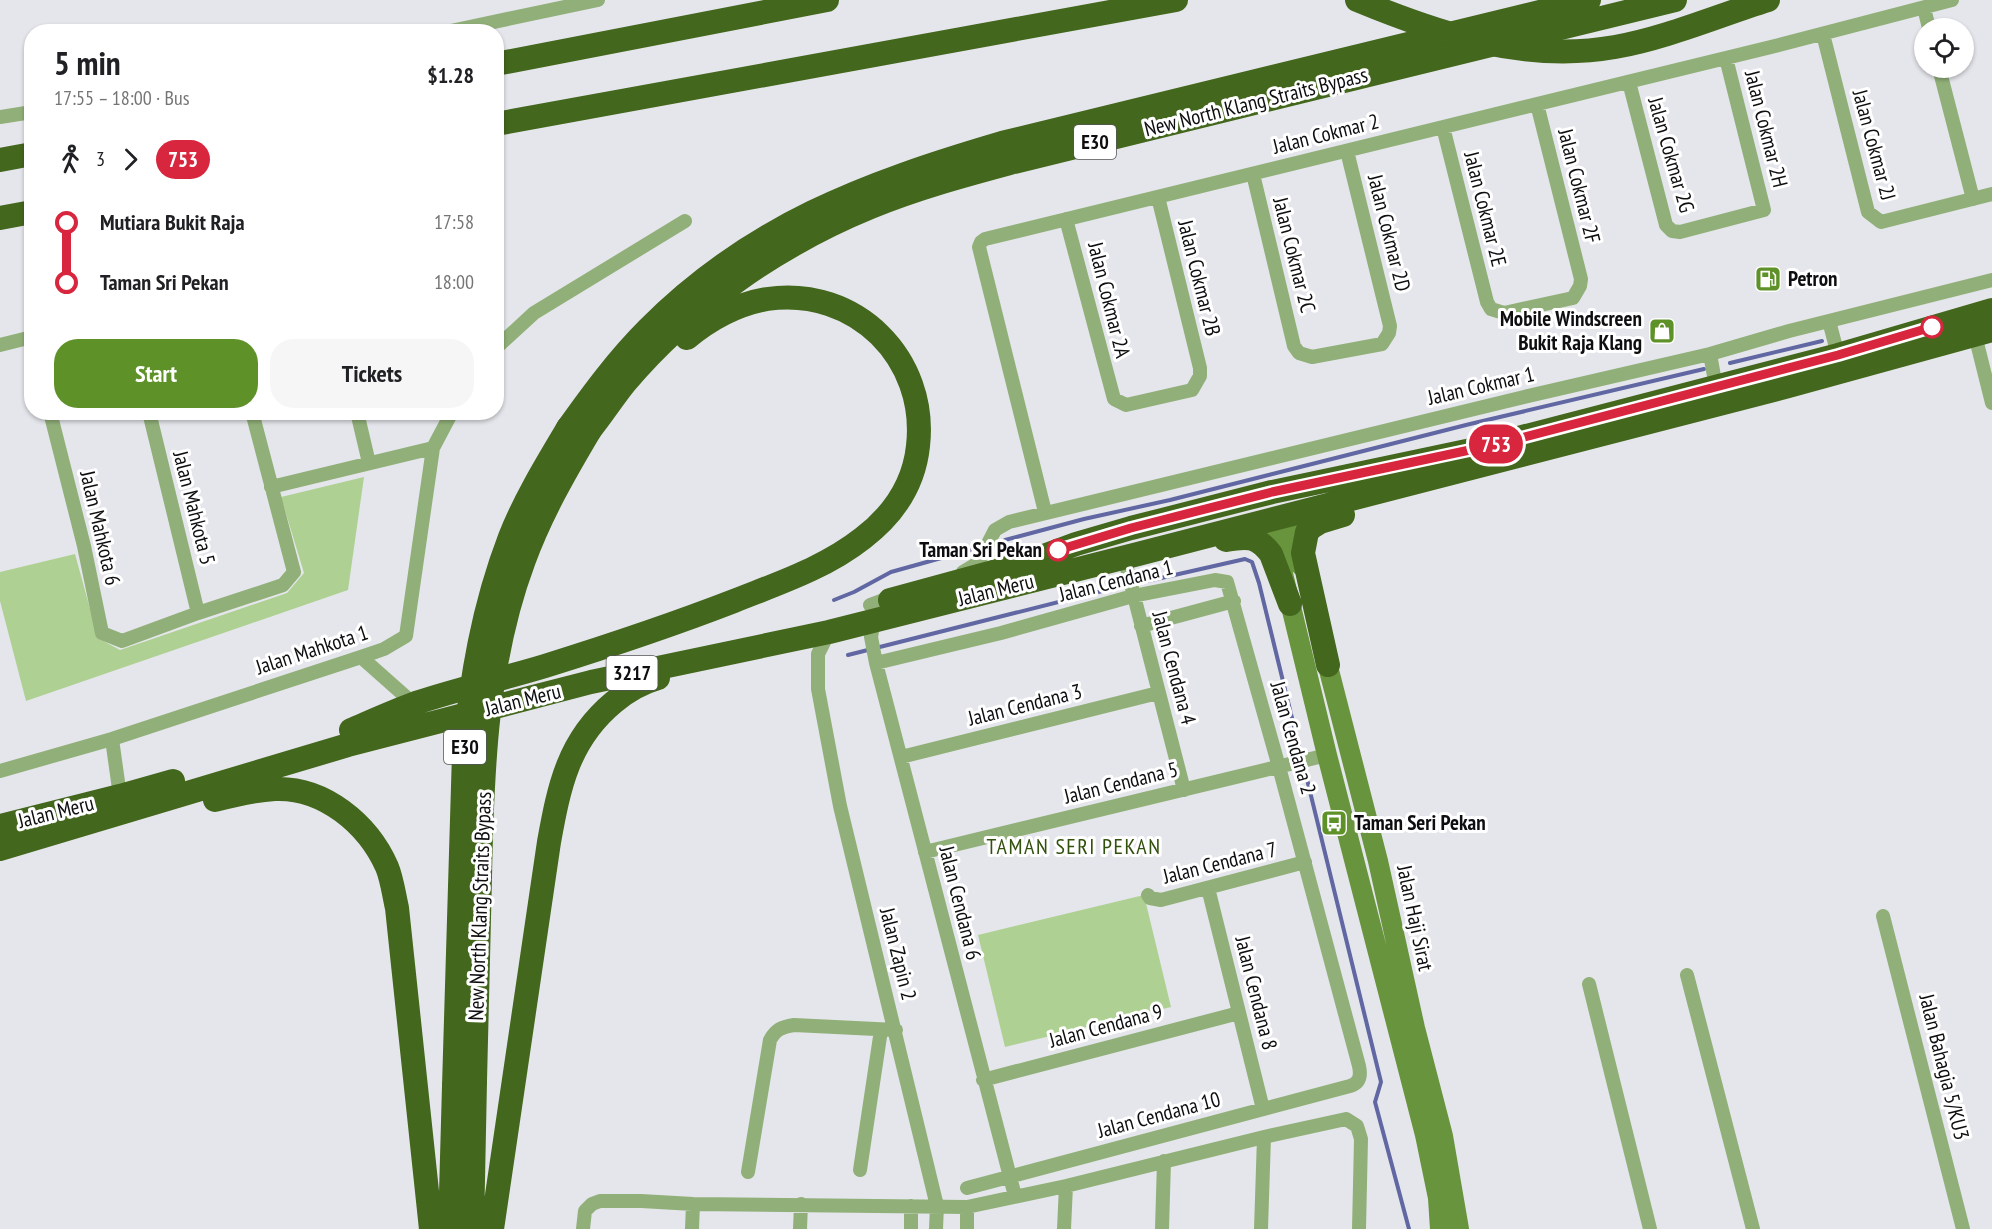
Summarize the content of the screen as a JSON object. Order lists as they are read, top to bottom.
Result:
{
  "streets": {
    "highway": [
      "New North Klang Straits Bypass",
      "E30",
      "Jalan Meru",
      "3217"
    ],
    "main road": ["Jalan Haji Sirat"],
    "street": [
      "Jalan Cokmar 2H",
      "Jalan Cokmar 2",
      "Jalan Cokmar 2J",
      "Jalan Cokmar 2G",
      "Jalan Cokmar 2F",
      "Jalan Cokmar 2E",
      "Jalan Cokmar 2D",
      "Jalan Cokmar 2C",
      "Jalan Cokmar 2B",
      "Jalan Cokmar 2A",
      "Jalan Cokmar 1",
      "Jalan Mahkota 5",
      "Jalan Mahkota 6",
      "Jalan Cendana 1",
      "Jalan Mahkota 1",
      "Jalan Cendana 4",
      "Jalan Cendana 3",
      "Jalan Cendana 2",
      "Jalan Cendana 5",
      "Jalan Cendana 7",
      "Jalan Cendana 6",
      "Jalan Zapin 2",
      "Jalan Cendana 8",
      "Jalan Cendana 9",
      "Jalan Bahagia 5/KU3",
      "Jalan Cendana 10"
    ]
  },
  "crossings": [
    ["Jalan Cokmar 2H", "Jalan Cokmar 2"],
    ["Jalan Cokmar 2H", "Jalan Cokmar 2G"],
    ["Jalan Cokmar 2", "Jalan Cokmar 2J"],
    ["Jalan Cokmar 2", "Jalan Cokmar 2G"],
    ["Jalan Cokmar 2", "Jalan Cokmar 2F"],
    ["Jalan Cokmar 2", "Jalan Cokmar 2E"],
    ["Jalan Cokmar 2", "Jalan Cokmar 2D"],
    ["Jalan Cokmar 2", "Jalan Cokmar 2C"],
    ["Jalan Cokmar 2", "Jalan Cokmar 2B"],
    ["Jalan Cokmar 2", "Jalan Cokmar 2A"],
    ["Jalan Cokmar 2", "Jalan Cokmar 1"],
    ["Jalan Cokmar 2F", "Jalan Cokmar 2E"],
    ["Jalan Cokmar 2D", "Jalan Cokmar 2C"],
    ["Jalan Cokmar 2B", "Jalan Cokmar 2A"],
    ["Jalan Cokmar 1", "Jalan Meru"],
    ["Jalan Cokmar 1", "Jalan Cendana 6"],
    ["Jalan Mahkota 5", "Jalan Mahkota 6"],
    ["Jalan Cendana 1", "Jalan Cendana 4"],
    ["Jalan Cendana 1", "Jalan Cendana 2"],
    ["Jalan Cendana 1", "Jalan Cendana 6"],
    ["Jalan Meru", "Jalan Cendana 4"],
    ["Jalan Meru", "Jalan Cendana 6"],
    ["Jalan Meru", "Jalan Haji Sirat"],
    ["Jalan Meru", "Jalan Zapin 2"],
    ["Jalan Cendana 4", "Jalan Cendana 3"],
    ["Jalan Cendana 4", "Jalan Cendana 5"],
    ["Jalan Cendana 3", "Jalan Cendana 6"],
    ["Jalan Cendana 2", "Jalan Cendana 5"],
    ["Jalan Cendana 2", "Jalan Cendana 7"],
    ["Jalan Cendana 2", "Jalan Cendana 10"],
    ["Jalan Cendana 5", "Jalan Cendana 6"],
    ["Jalan Cendana 5", "Jalan Haji Sirat"],
    ["Jalan Cendana 7", "Jalan Cendana 8"],
    ["Jalan Cendana 6", "Jalan Cendana 9"],
    ["Jalan Cendana 6", "Jalan Cendana 10"],
    ["Jalan Cendana 8", "Jalan Cendana 9"],
    ["Jalan Cendana 8", "Jalan Cendana 10"]
  ],
  "districts": ["TAMAN SERI PEKAN"],
  "places": {
    "fuel station": ["Petron"],
    "shop": ["Mobile Windscreen Bukit Raja Klang"],
    "other": ["Taman Sri Pekan"],
    "bus stop": ["Taman Seri Pekan"]
  },
  "lines": ["bus line 753"],
  "page": {
    "on_map": "753",
    "heading": ["5 min", "17:55 – 18:00 · Bus", "$1.28"],
    "legs": ["3", "753"],
    "list": [
      {
        "name": "Mutiara Bukit Raja",
        "value": "17:58"
      },
      {
        "name": "Taman Sri Pekan",
        "value": "18:00"
      }
    ],
    "buttons": ["Start", "Tickets"]
  }
}
